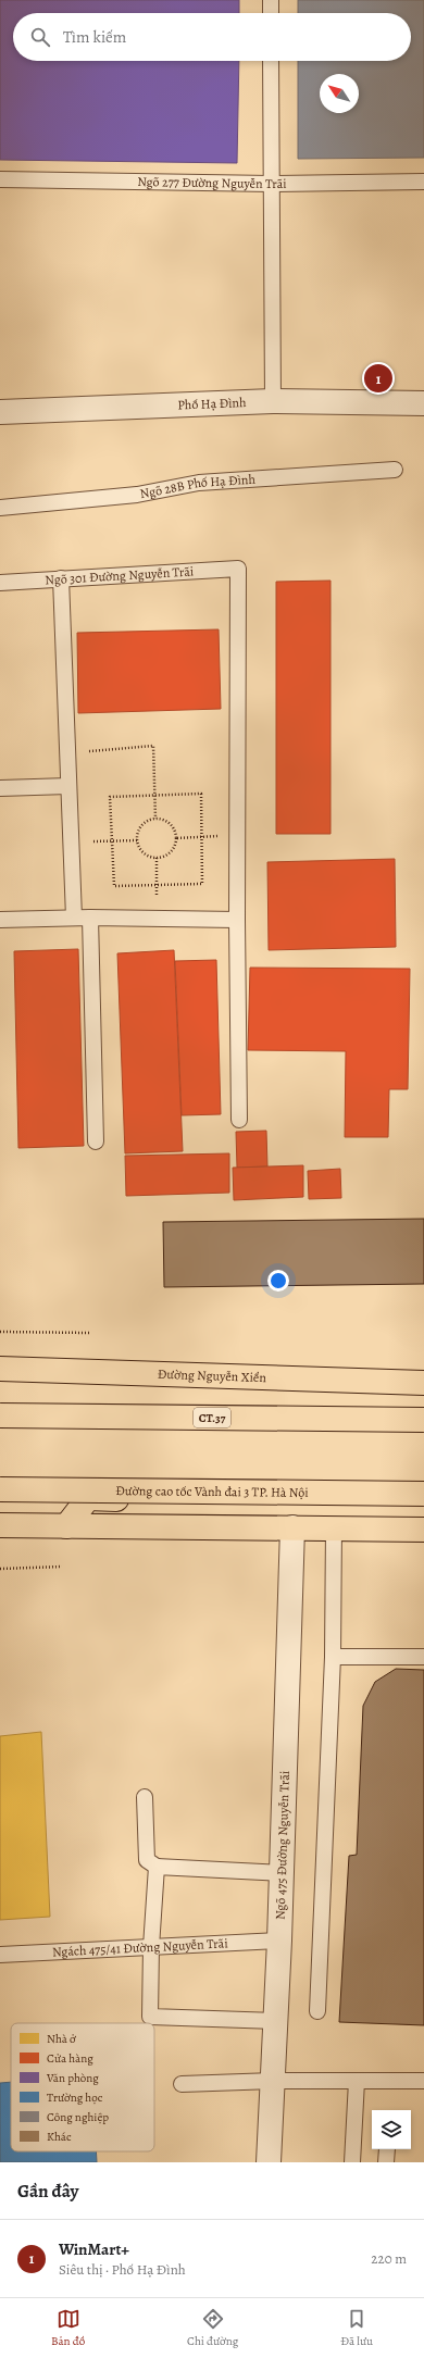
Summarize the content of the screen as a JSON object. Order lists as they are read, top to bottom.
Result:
{
  "streets": {
    "main road": ["Đường Nguyễn Xiển", "CT.37", "Đường cao tốc Vành đai 3 TP. Hà Nội"],
    "street": ["Phố Hạ Đình", "Ngõ 475 Đường Nguyễn Trãi"],
    "lane": [
      "Ngõ 277 Đường Nguyễn Trãi",
      "Ngõ 28B Phố Hạ Đình",
      "Ngõ 301 Đường Nguyễn Trãi",
      "Ngách 475/41 Đường Nguyễn Trãi"
    ]
  },
  "crossings": [
    ["Ngõ 475 Đường Nguyễn Trãi", "Ngách 475/41 Đường Nguyễn Trãi"]
  ],
  "legend": [
    "Nhà ở",
    "Cửa hàng",
    "Văn phòng",
    "Trường học",
    "Công nghiệp",
    "Khác"
  ],
  "north": "top left",
  "page": {
    "search": "Tìm kiếm",
    "pins": "1",
    "heading": "Gần đây",
    "list": [
      {
        "mark": "1",
        "name": "WinMart+",
        "note": "Siêu thị · Phố Hạ Đình",
        "value": "220 m"
      }
    ],
    "nav": ["Bản đồ", "Chỉ đường", "Đã lưu"]
  }
}
